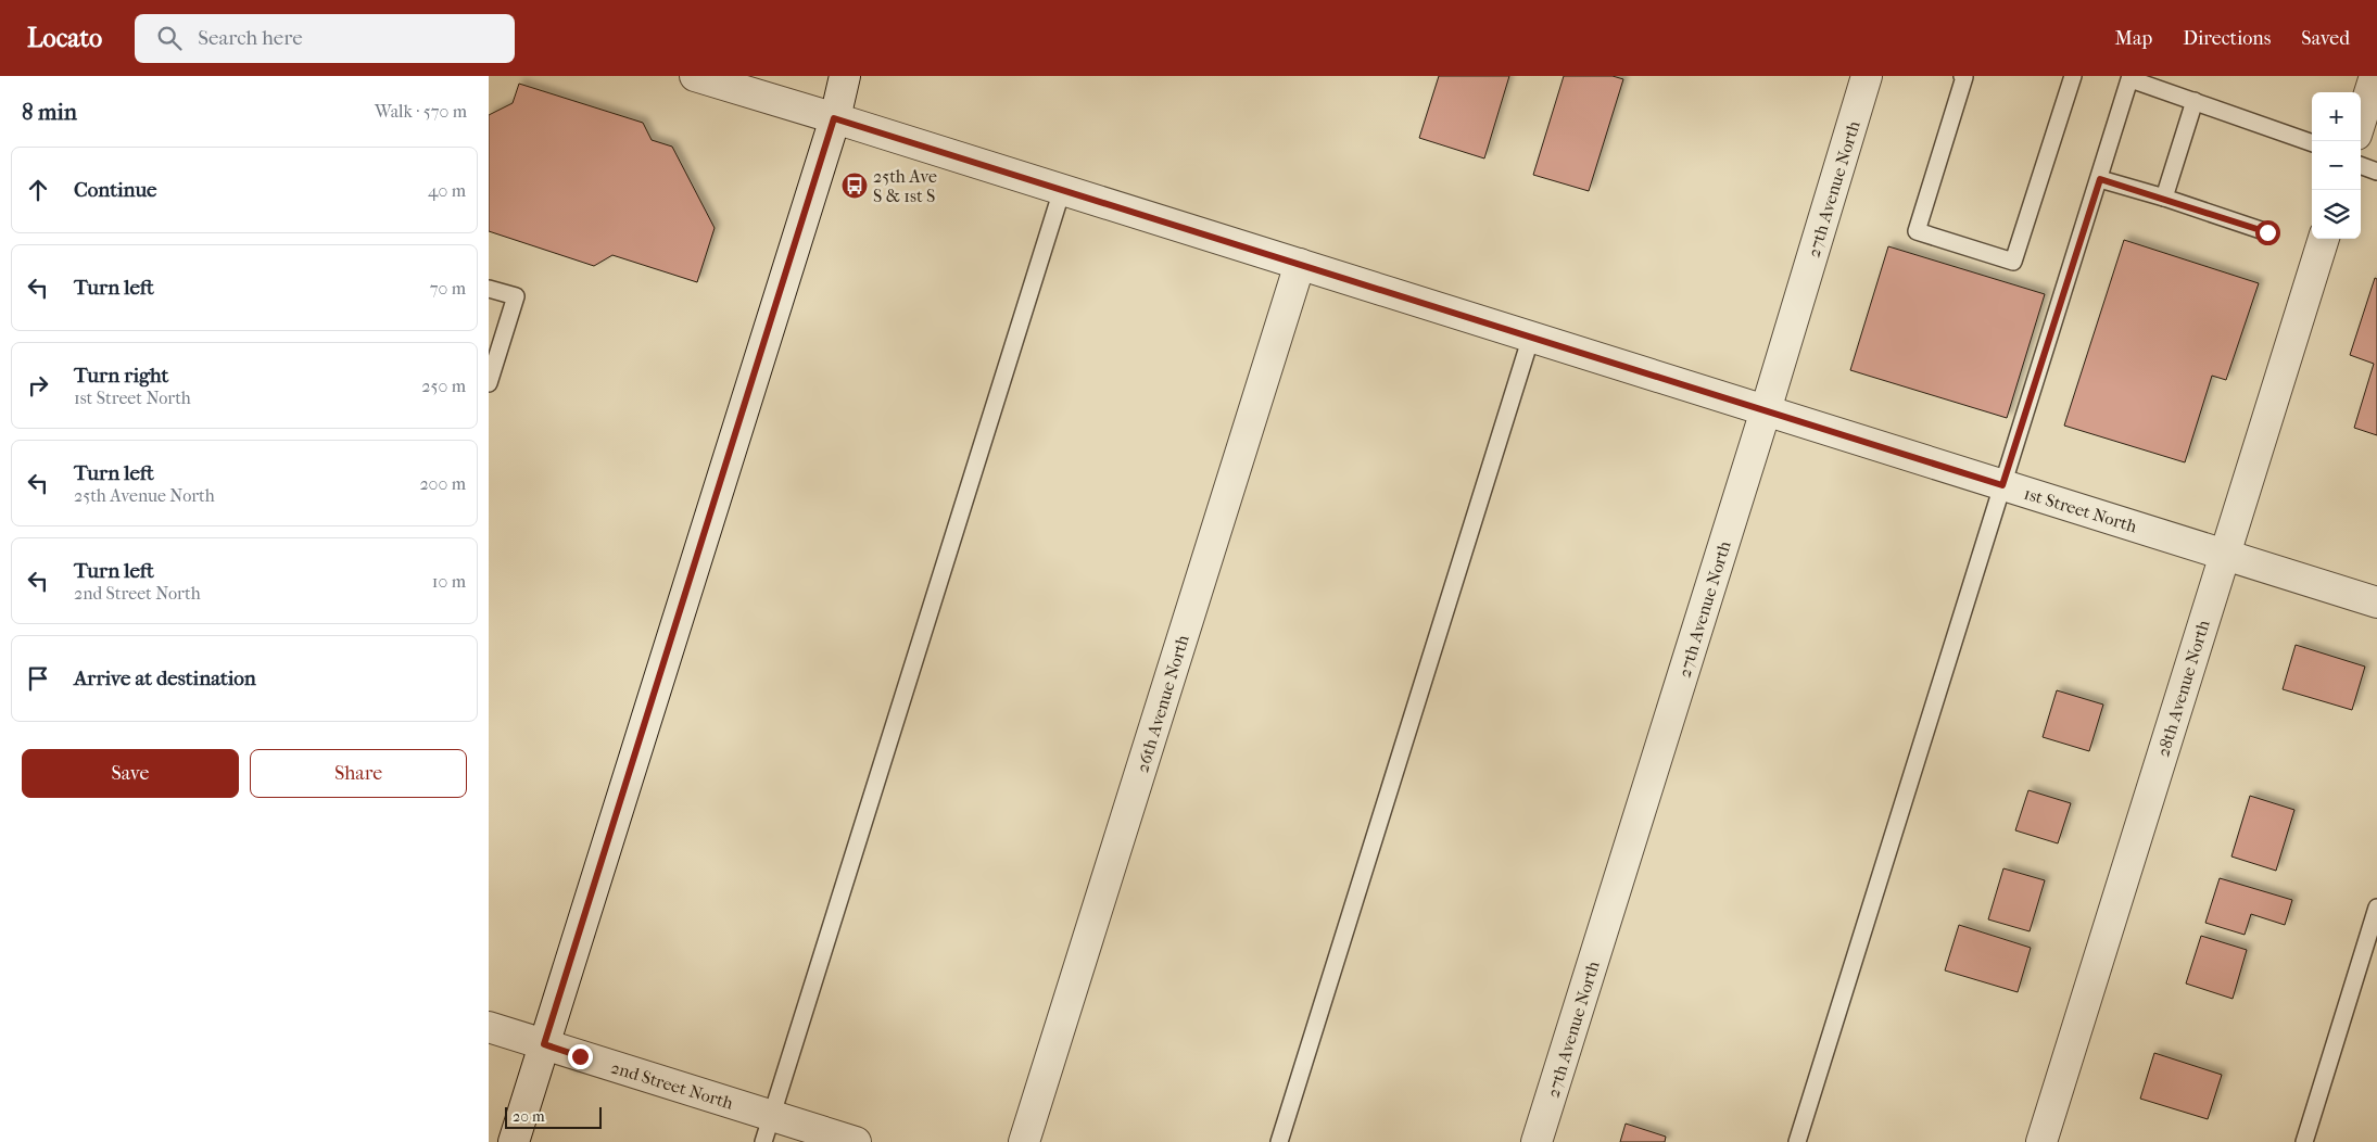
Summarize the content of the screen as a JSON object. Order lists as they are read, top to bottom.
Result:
{
  "streets": {
    "street": [
      "27th Avenue North",
      "1st Street North",
      "28th Avenue North",
      "26th Avenue North",
      "2nd Street North"
    ]
  },
  "crossings": [
    ["27th Avenue North", "1st Street North"],
    ["1st Street North", "28th Avenue North"],
    ["1st Street North", "26th Avenue North"]
  ],
  "places": {
    "bus stop": ["25th Ave S & 1st S"]
  },
  "scale_bar": "20 m",
  "page": {
    "header": "Locato",
    "search": "Search here",
    "nav": ["Map", "Directions", "Saved"],
    "heading": ["8 min", "Walk · 570 m"],
    "map_buttons": ["+", "−"],
    "list": [
      ["Continue", "40 m"],
      ["Turn left", "70 m"],
      ["Turn right", "1st Street North", "250 m"],
      ["Turn left", "25th Avenue North", "200 m"],
      ["Turn left", "2nd Street North", "10 m"],
      "Arrive at destination"
    ],
    "buttons": ["Save", "Share"],
    "scale": "20 m"
  }
}
